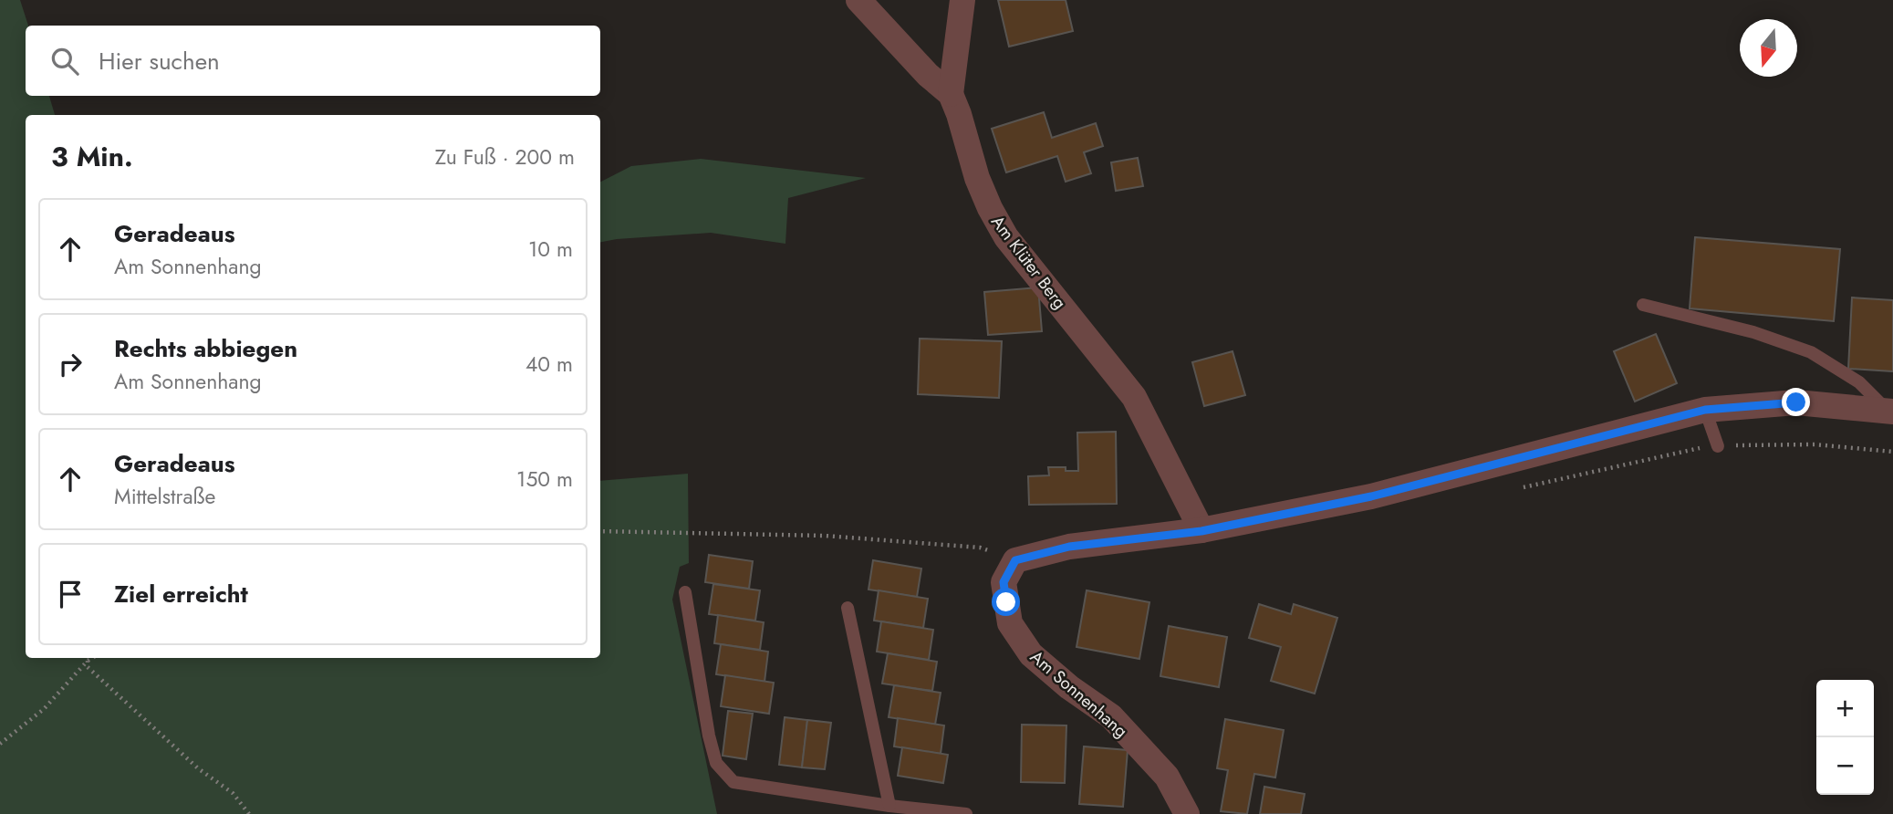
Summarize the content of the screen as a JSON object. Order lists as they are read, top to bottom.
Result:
{
  "streets": {
    "street": ["Am Klüter Berg", "Am Sonnenhang"]
  },
  "north": "bottom",
  "page": {
    "search": "Hier suchen",
    "heading": ["3 Min.", "Zu Fuß · 200 m"],
    "list": [
      ["Geradeaus", "Am Sonnenhang", "10 m"],
      ["Rechts abbiegen", "Am Sonnenhang", "40 m"],
      ["Geradeaus", "Mittelstraße", "150 m"],
      "Ziel erreicht"
    ],
    "map_buttons": ["+", "−"]
  }
}
